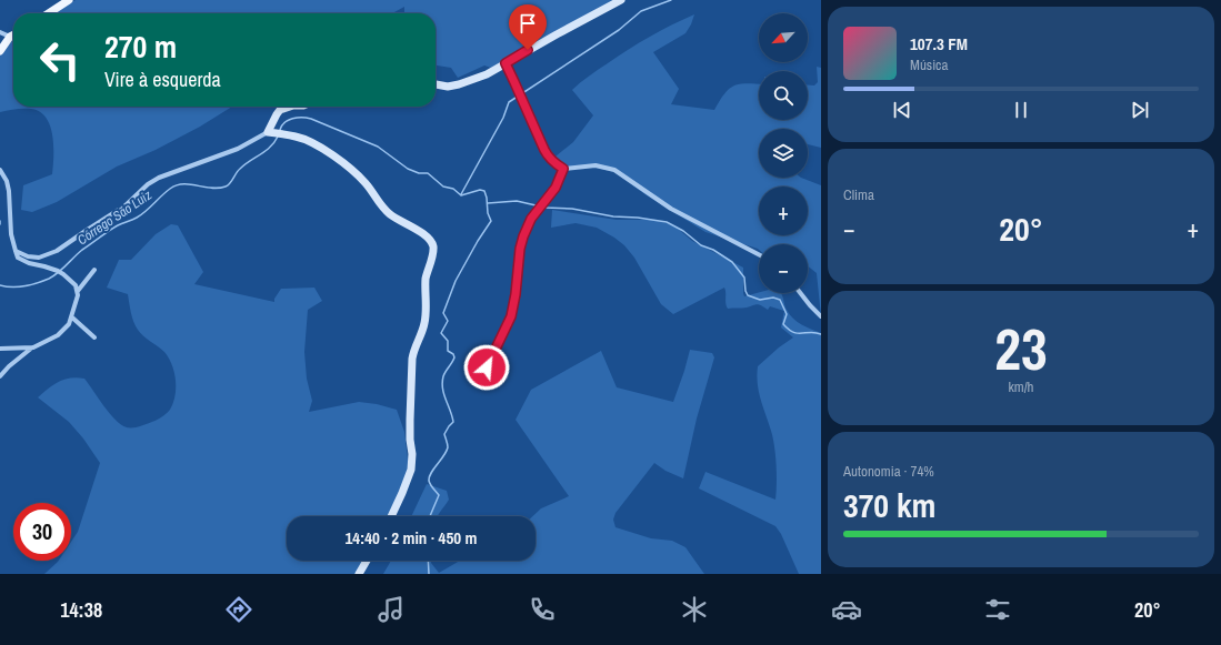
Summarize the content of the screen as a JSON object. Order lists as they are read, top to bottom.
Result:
{
  "water": ["Córrego São Luiz"],
  "north": "bottom left",
  "page": {
    "map_buttons": ["+", "−"],
    "turn": ["270 m", "Vire à esquerda"],
    "song": ["107.3 FM", "Música"],
    "tile": [
      "Clima",
      ["23", "km/h"],
      ["Autonomia · 74%", "370 km"]
    ],
    "heat": ["−", "20°", "+"],
    "limit": "30",
    "trip": "14:40 · 2 min · 450 m",
    "tabs": ["14:38", "20°"]
  }
}
